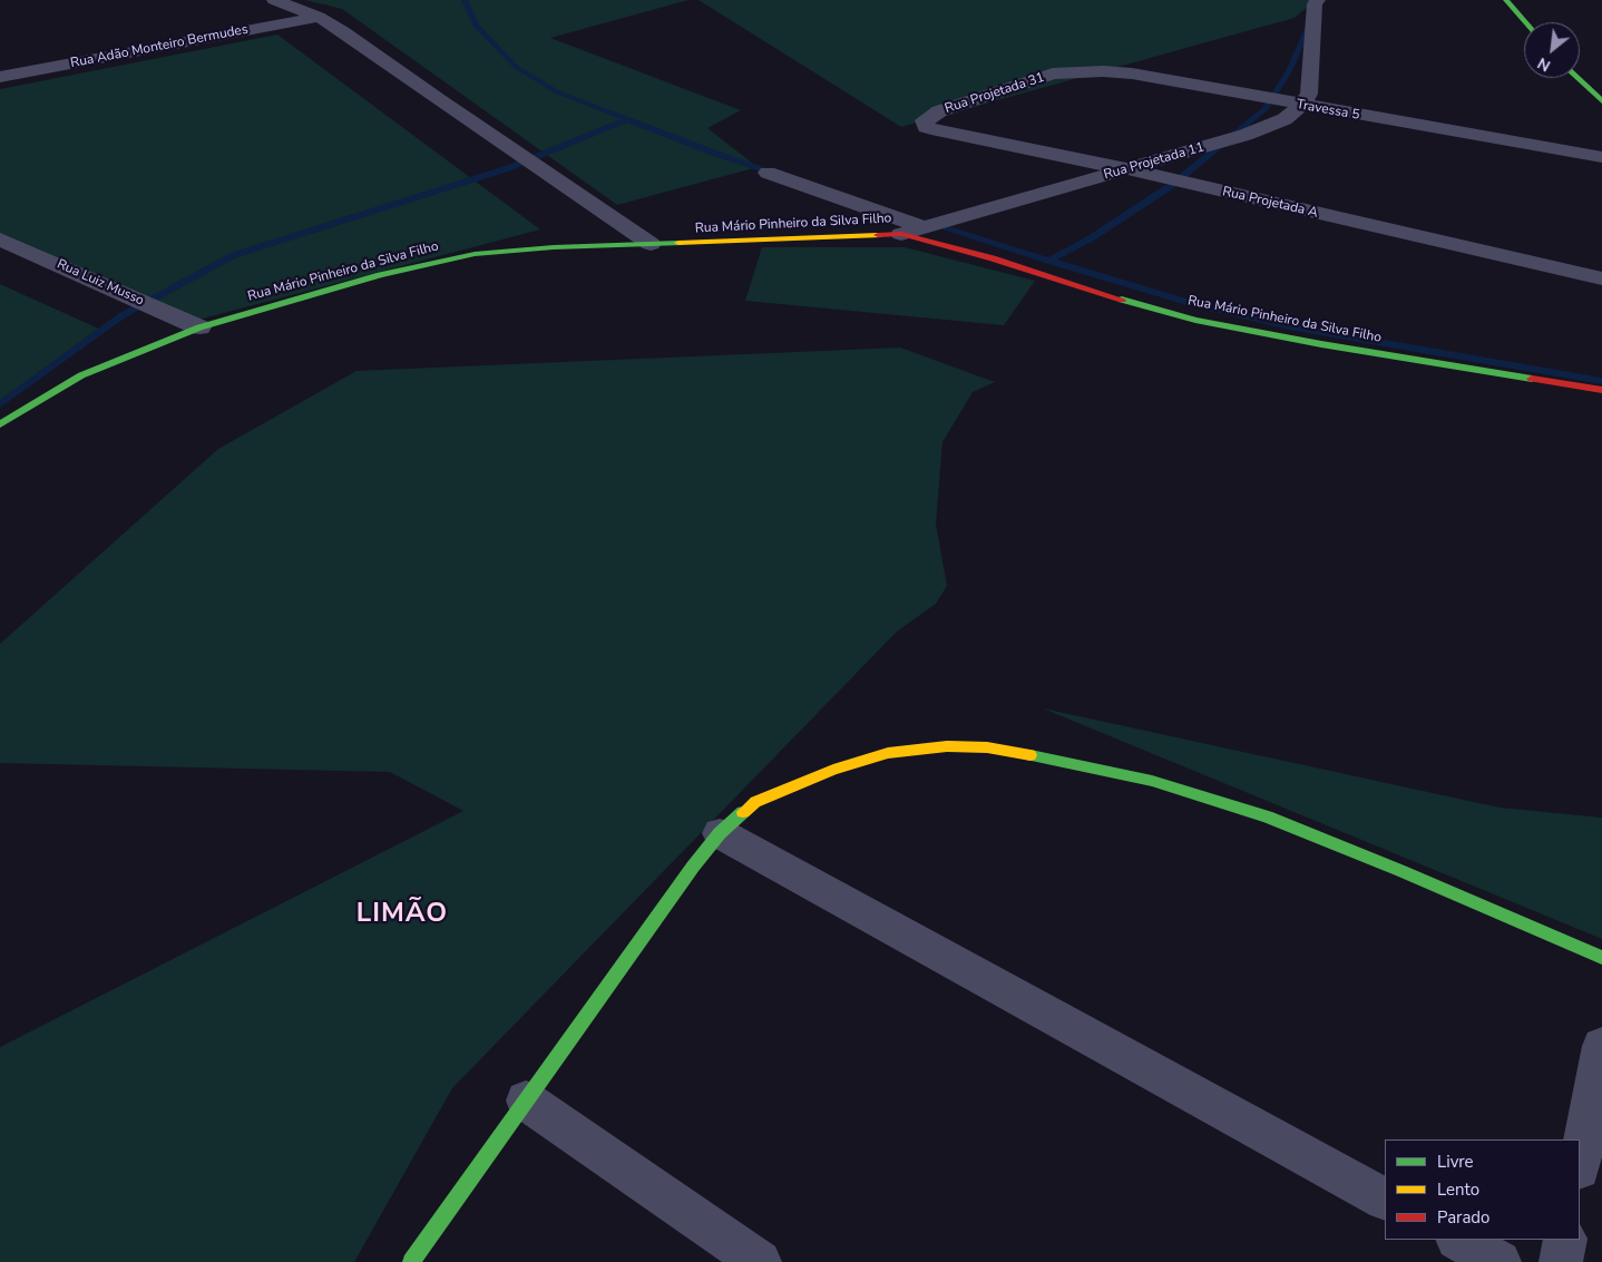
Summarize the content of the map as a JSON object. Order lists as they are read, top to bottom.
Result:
{
  "streets": {
    "street": [
      "Rua Adão Monteiro Bermudes",
      "Rua Projetada 31",
      "Travessa 5",
      "Rua Projetada 11",
      "Rua Projetada A",
      "Rua Mário Pinheiro da Silva Filho",
      "Rua Luiz Musso"
    ]
  },
  "crossings": [
    ["Rua Projetada 31", "Travessa 5"],
    ["Rua Projetada 31", "Rua Projetada A"],
    ["Travessa 5", "Rua Projetada 11"],
    ["Rua Projetada 11", "Rua Projetada A"],
    ["Rua Projetada 11", "Rua Mário Pinheiro da Silva Filho"],
    ["Rua Mário Pinheiro da Silva Filho", "Rua Luiz Musso"]
  ],
  "districts": ["LIMÃO"],
  "legend": ["Livre", "Lento", "Parado"],
  "north": "bottom left"
}
